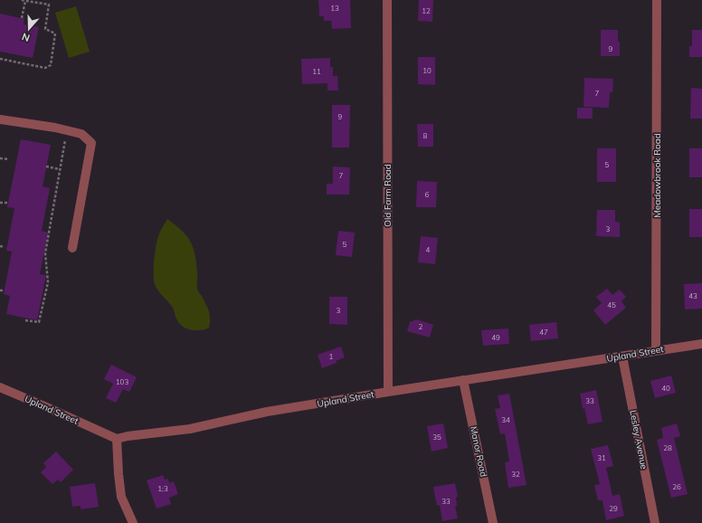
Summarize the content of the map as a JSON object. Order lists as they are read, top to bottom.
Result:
{
  "streets": {
    "street": [
      "Meadowbrook Road",
      "Old Farm Road",
      "Upland Street",
      "Lesley Avenue",
      "Manor Road"
    ]
  },
  "crossings": [
    ["Meadowbrook Road", "Upland Street"],
    ["Old Farm Road", "Upland Street"],
    ["Upland Street", "Lesley Avenue"],
    ["Upland Street", "Manor Road"]
  ],
  "house_numbers": [
    "13",
    "12",
    "9",
    "10",
    "11",
    "7",
    "9",
    "8",
    "5",
    "7",
    "6",
    "3",
    "5",
    "4",
    "43",
    "45",
    "3",
    "2",
    "47",
    "49",
    "1",
    "103",
    "40",
    "33",
    "34",
    "35",
    "28",
    "31",
    "32",
    "26",
    "1;3",
    "33",
    "29"
  ],
  "north": "bottom"
}
